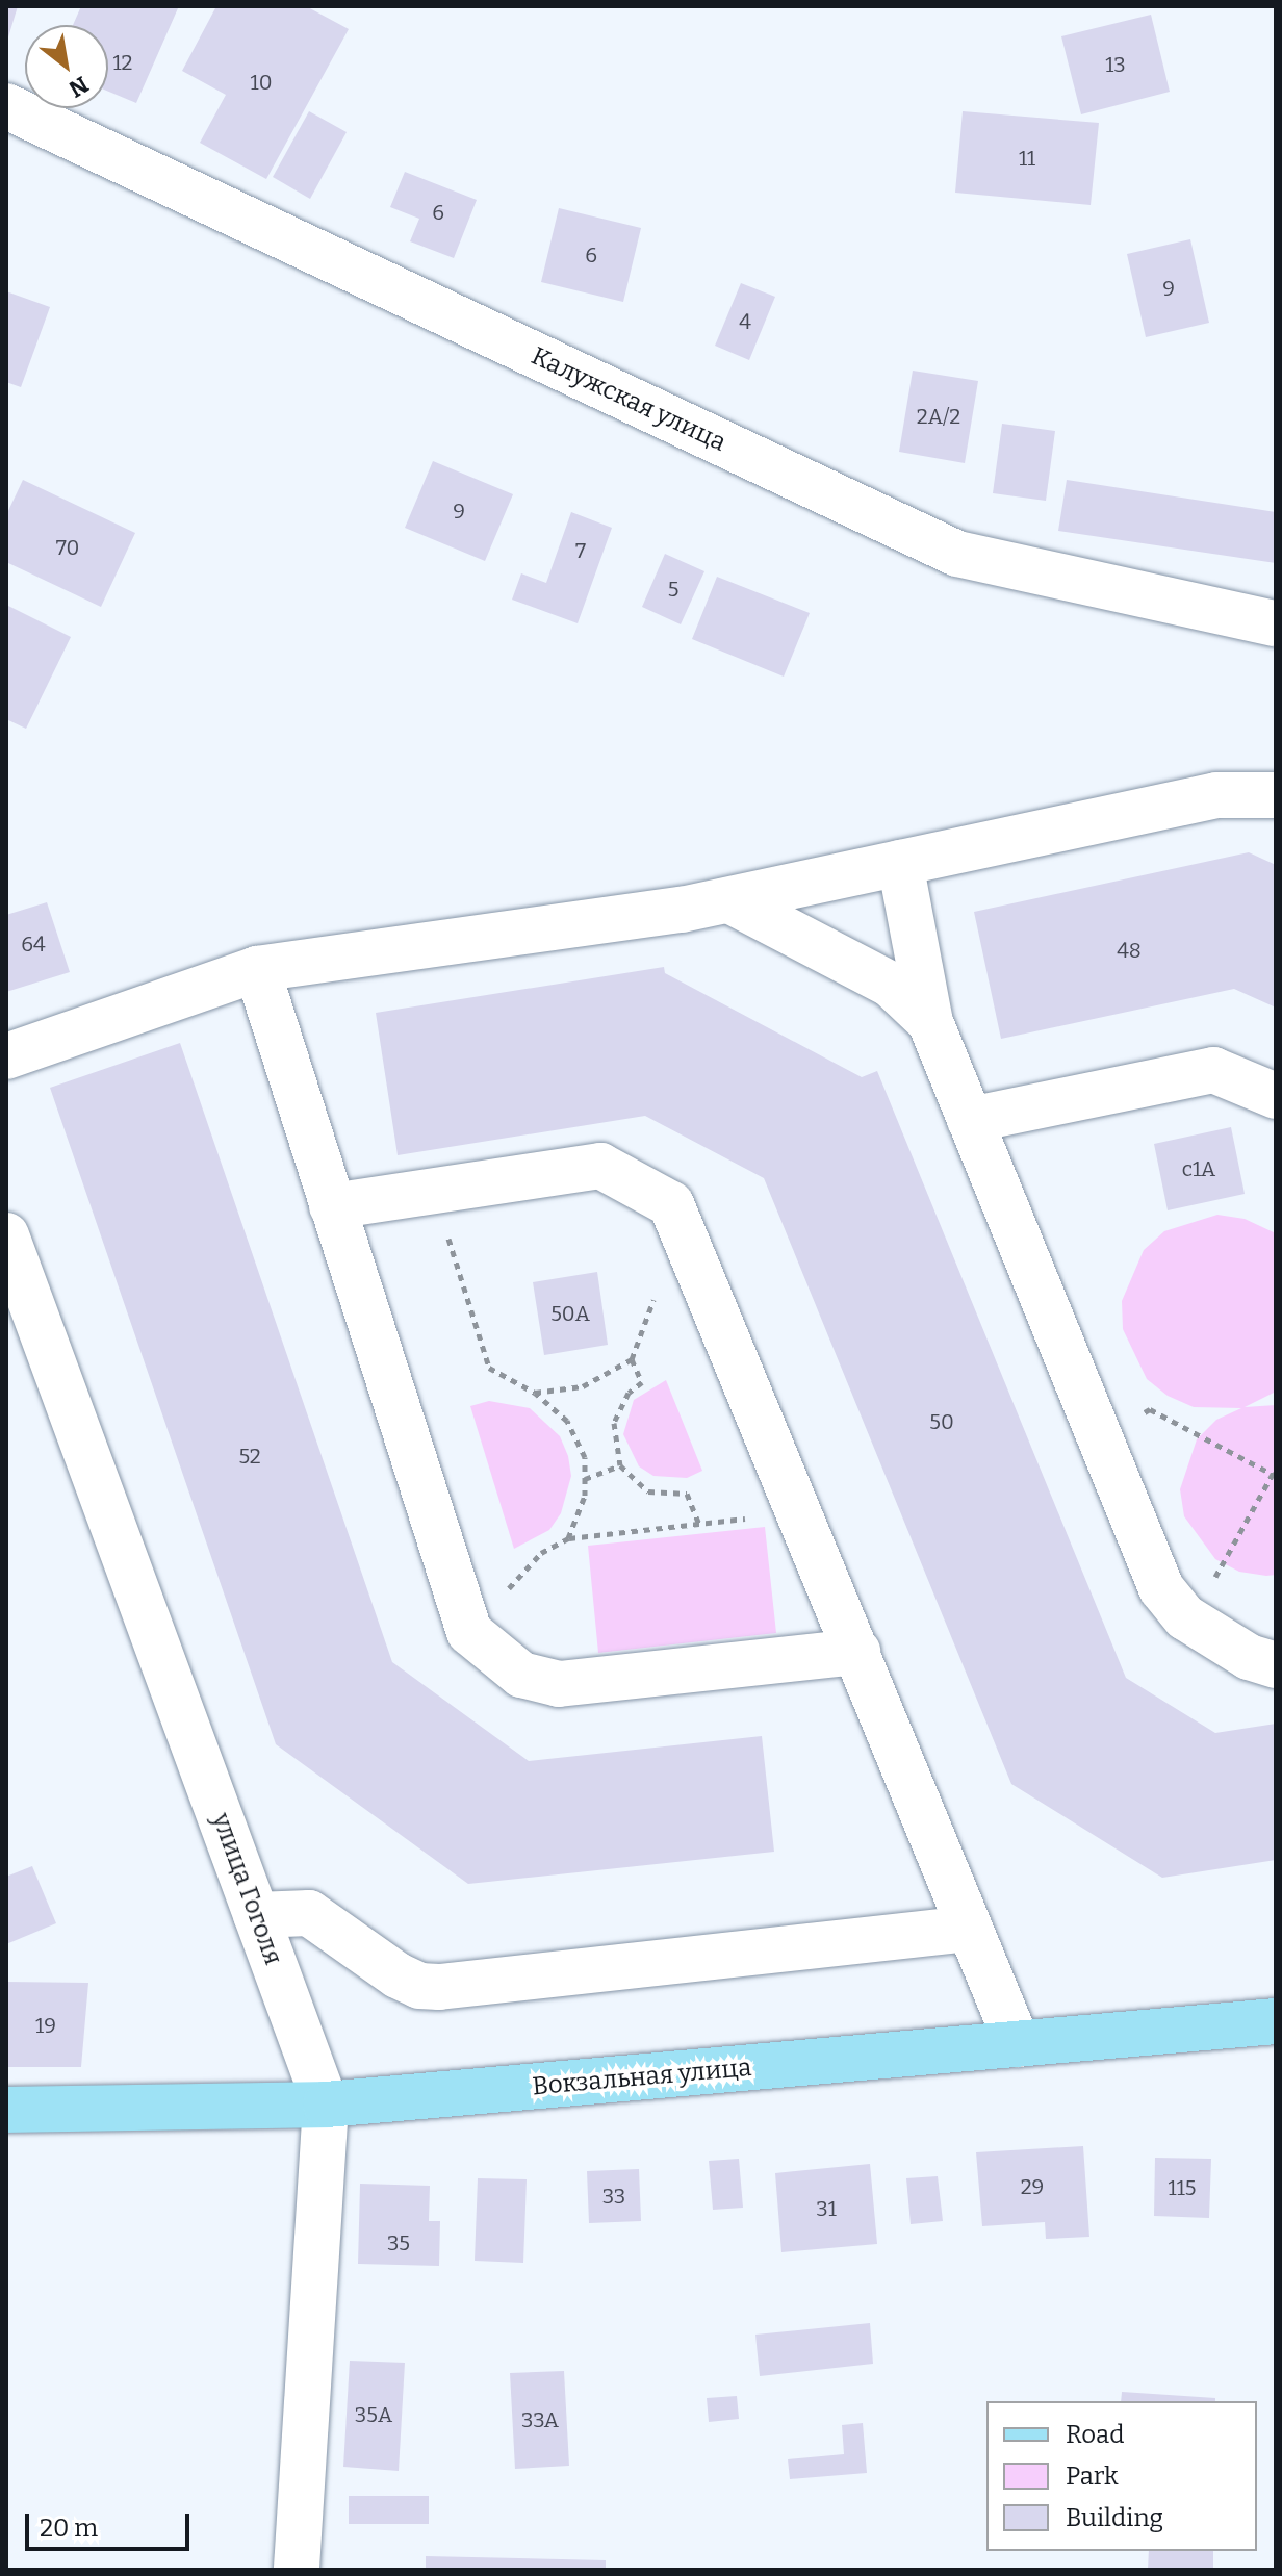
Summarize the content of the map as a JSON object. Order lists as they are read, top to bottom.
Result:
{
  "streets": {
    "main road": ["Вокзальная улица"],
    "street": ["Калужская улица", "улица Гоголя"]
  },
  "crossings": [
    ["улица Гоголя", "Вокзальная улица"]
  ],
  "house_numbers": [
    "12",
    "13",
    "10",
    "11",
    "6",
    "6",
    "9",
    "4",
    "2А/2",
    "9",
    "70",
    "7",
    "5",
    "64",
    "48",
    "с1А",
    "50А",
    "50",
    "52",
    "19",
    "29",
    "115",
    "33",
    "31",
    "35",
    "35А",
    "33А"
  ],
  "legend": ["Road", "Park", "Building"],
  "scale_bar": "20 m",
  "north": "bottom right"
}
